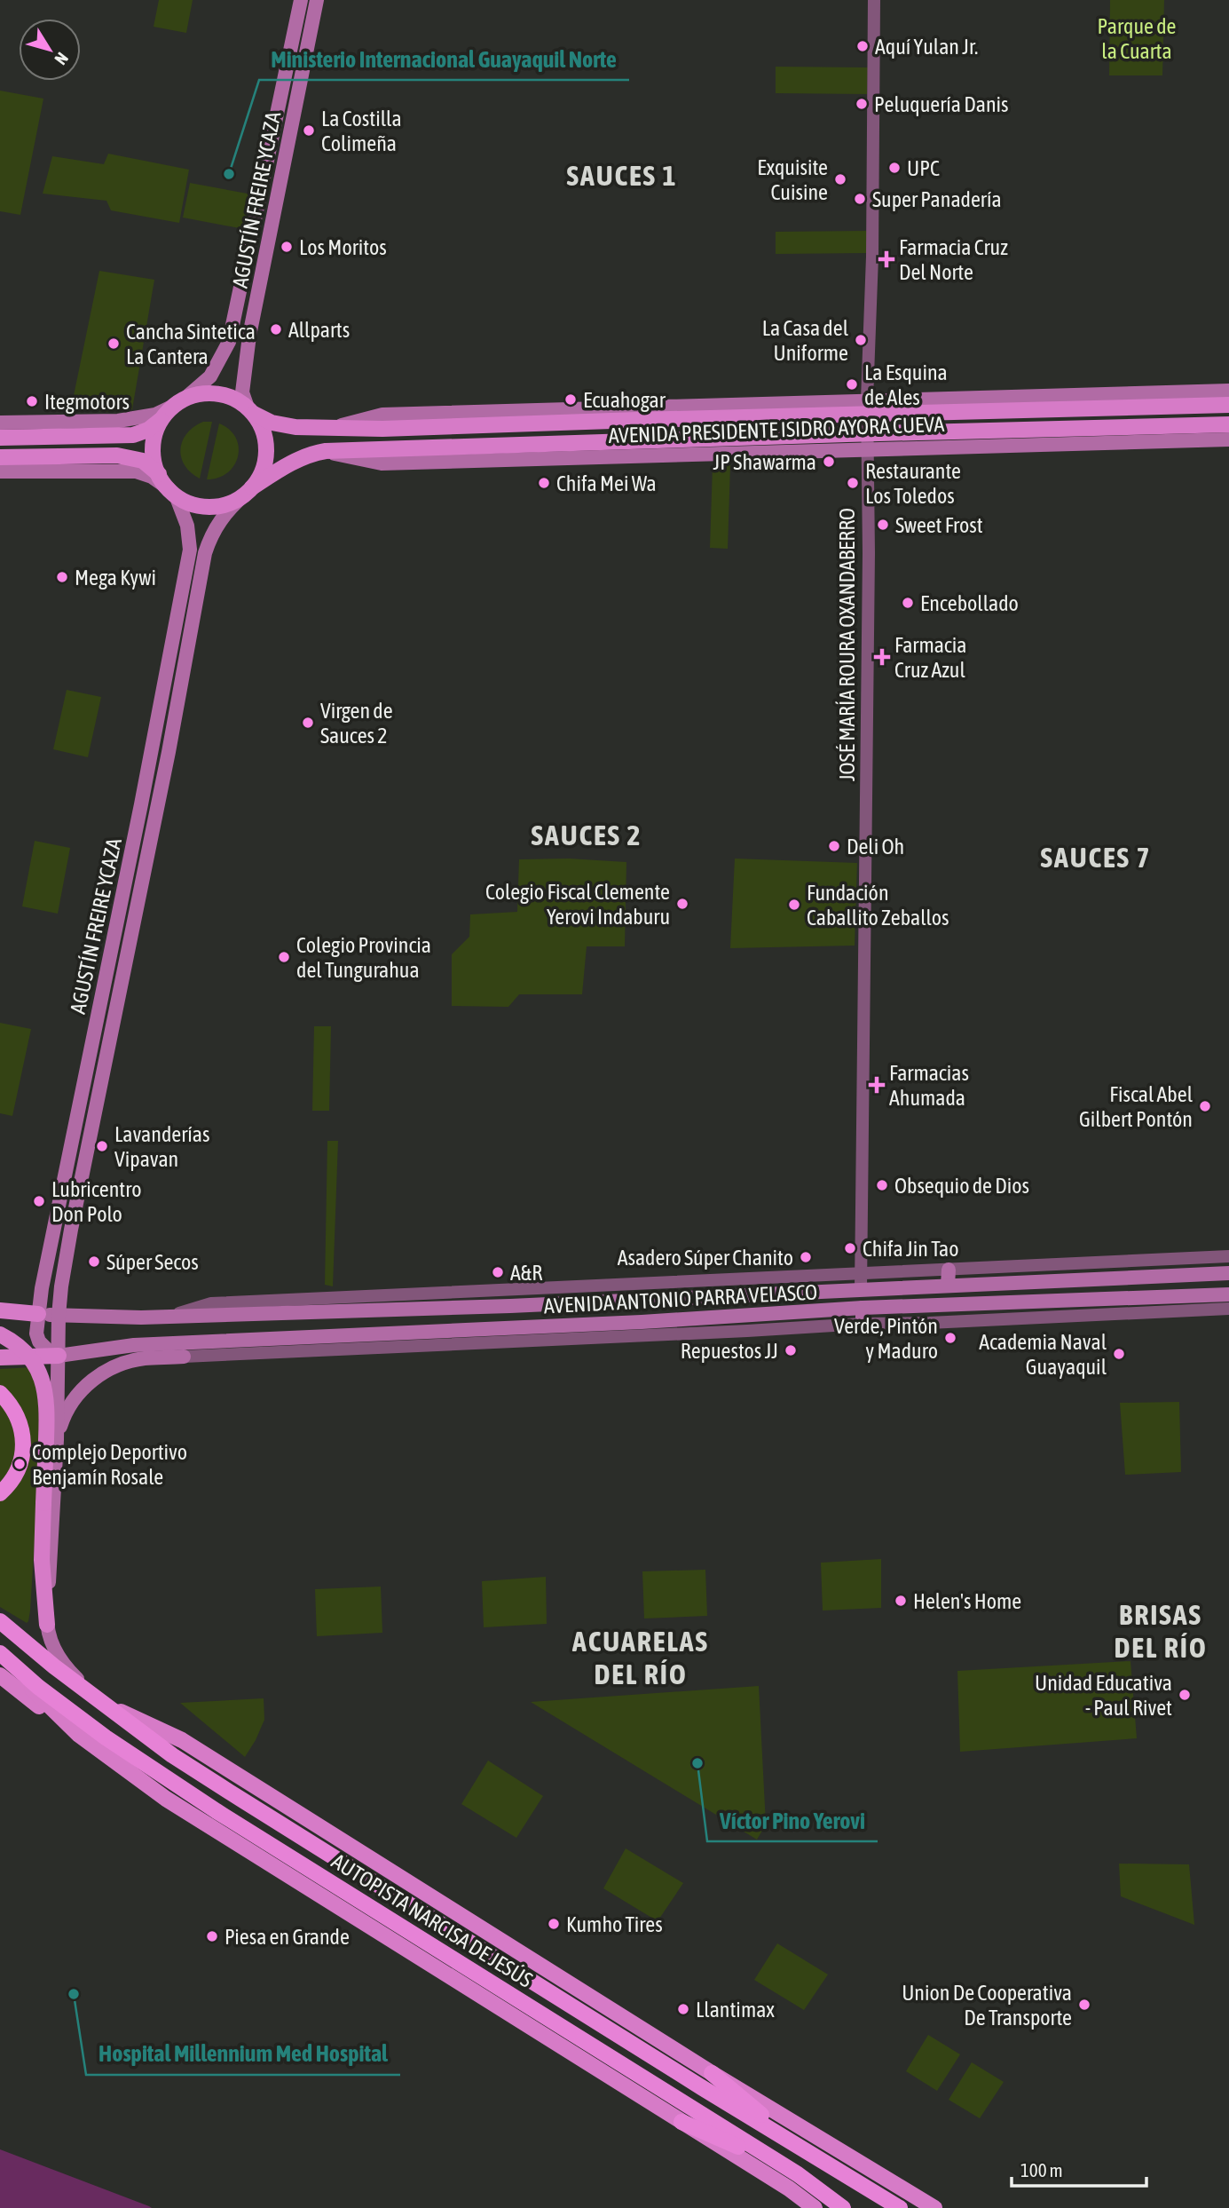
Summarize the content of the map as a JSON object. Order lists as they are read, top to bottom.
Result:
{
  "streets": {
    "highway": ["AUTOPISTA NARCISA DE JESÚS"],
    "main road": ["AGUSTÍN FREIRE YCAZA", "AVENIDA PRESIDENTE ISIDRO AYORA CUEVA", "AVENIDA ANTONIO PARRA VELASCO"],
    "street": ["JOSÉ MARÍA ROURA OXANDABERRO"]
  },
  "crossings": [
    ["AGUSTÍN FREIRE YCAZA", "AVENIDA PRESIDENTE ISIDRO AYORA CUEVA"],
    ["AGUSTÍN FREIRE YCAZA", "AVENIDA ANTONIO PARRA VELASCO"],
    ["AGUSTÍN FREIRE YCAZA", "AUTOPISTA NARCISA DE JESÚS"],
    ["AVENIDA PRESIDENTE ISIDRO AYORA CUEVA", "JOSÉ MARÍA ROURA OXANDABERRO"],
    ["JOSÉ MARÍA ROURA OXANDABERRO", "AVENIDA ANTONIO PARRA VELASCO"]
  ],
  "districts": [
    "SAUCES 1",
    "SAUCES 2",
    "SAUCES 7",
    "BRISAS DEL RÍO",
    "ACUARELAS DEL RÍO"
  ],
  "parks": ["Parque de la Cuarta"],
  "places": {
    "other": [
      "Aquí Yulan Jr.",
      "Peluquería Danis",
      "La Costilla Colimeña",
      "UPC",
      "Ministerio Internacional Guayaquil Norte",
      "Exquisite Cuisine",
      "Super Panadería",
      "Los Moritos",
      "Allparts",
      "La Casa del Uniforme",
      "Cancha Sintetica La Cantera",
      "La Esquina de Ales",
      "Ecuahogar",
      "Itegmotors",
      "JP Shawarma",
      "Chifa Mei Wa",
      "Restaurante Los Toledos",
      "Sweet Frost",
      "Mega Kywi",
      "Encebollado",
      "Virgen de Sauces 2",
      "Deli Oh",
      "Colegio Fiscal Clemente Yerovi Indaburu",
      "Fundación Caballito Zeballos",
      "Colegio Provincia del Tungurahua",
      "Fiscal Abel Gilbert Pontón",
      "Lavanderías Vipavan",
      "Obsequio de Dios",
      "Lubricentro Don Polo",
      "Chifa Jin Tao",
      "Asadero Súper Chanito",
      "Súper Secos",
      "A&R",
      "Verde, Pintón y Maduro",
      "Repuestos JJ",
      "Academia Naval Guayaquil",
      "Complejo Deportivo Benjamín Rosale",
      "Helen's Home",
      "Unidad Educativa - Paul Rivet",
      "Víctor Pino Yerovi",
      "Kumho Tires",
      "Piesa en Grande",
      "Hospital Millennium Med Hospital",
      "Union De Cooperativa De Transporte",
      "Llantimax"
    ],
    "health": ["Farmacia Cruz Del Norte", "Farmacia Cruz Azul", "Farmacias Ahumada"]
  },
  "scale_bar": "100 m",
  "north": "bottom right"
}
